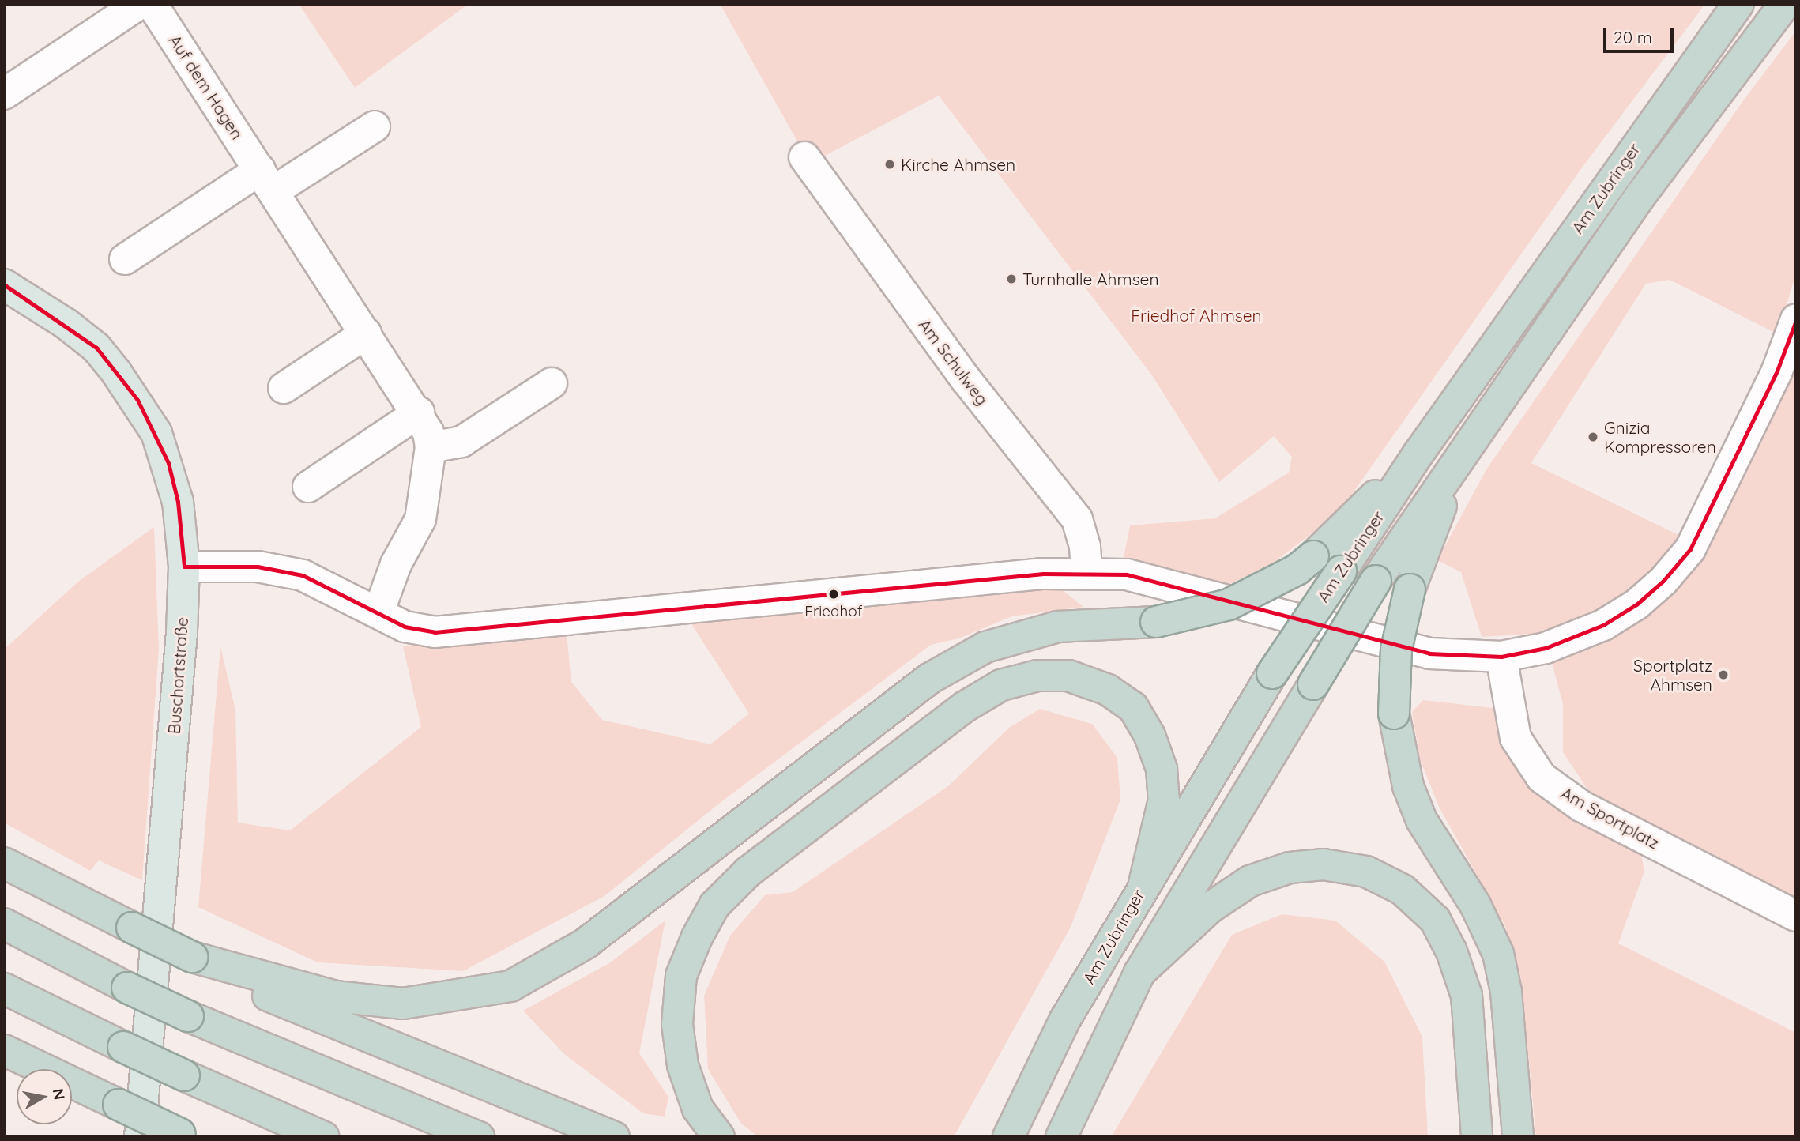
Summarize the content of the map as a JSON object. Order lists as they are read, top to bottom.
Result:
{
  "streets": {
    "highway": ["Am Zubringer"],
    "main road": ["Buschortstraße"],
    "street": ["Auf dem Hagen", "Am Schulweg", "Am Sportplatz"]
  },
  "parks": ["Friedhof Ahmsen"],
  "places": [
    "Kirche Ahmsen",
    "Turnhalle Ahmsen",
    "Gnizia Kompressoren",
    "Friedhof",
    "Sportplatz Ahmsen"
  ],
  "scale_bar": "20 m",
  "north": "right"
}
